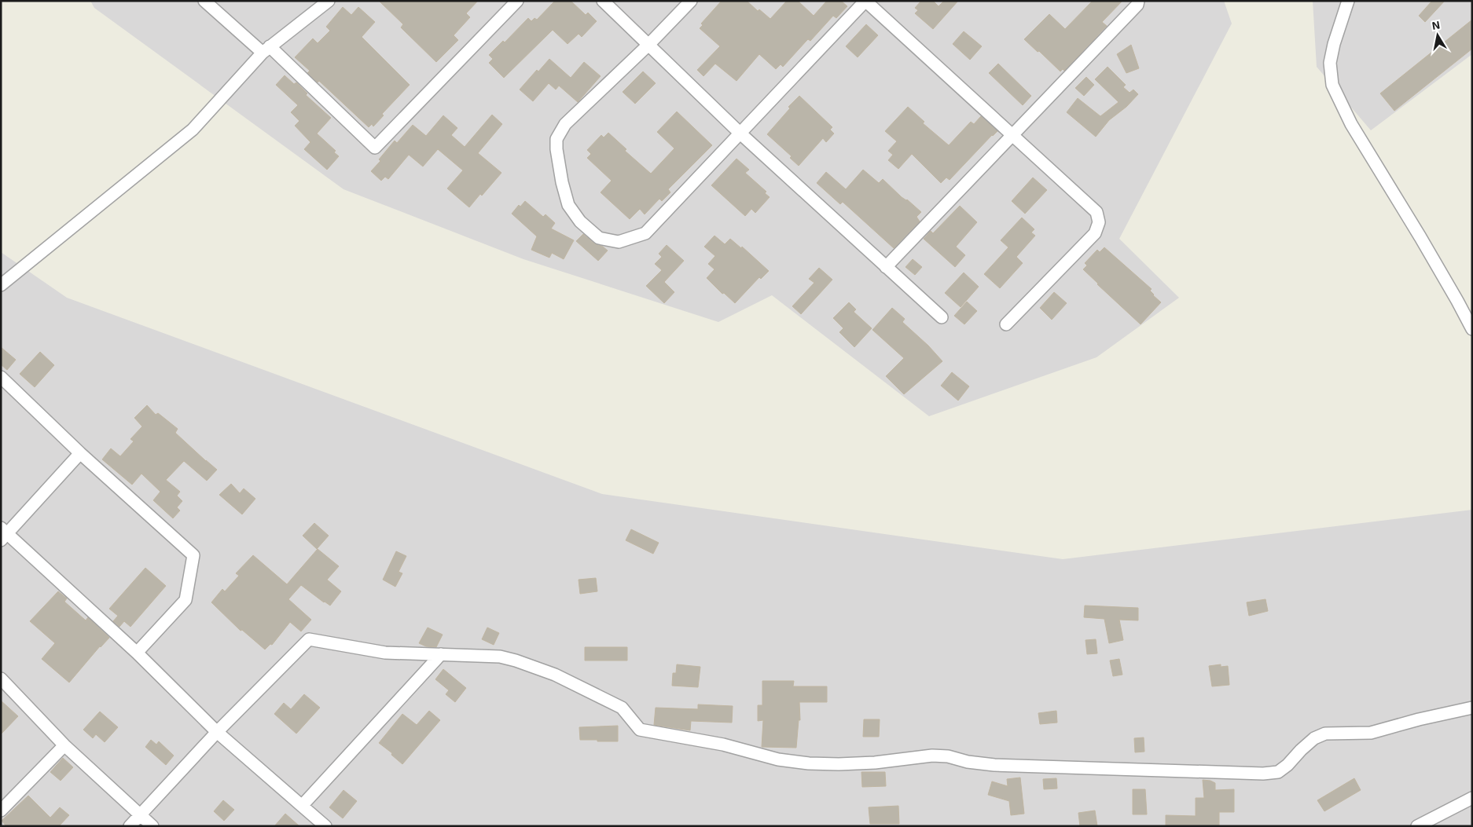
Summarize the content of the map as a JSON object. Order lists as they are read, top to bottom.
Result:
{
  "north": "top"
}
